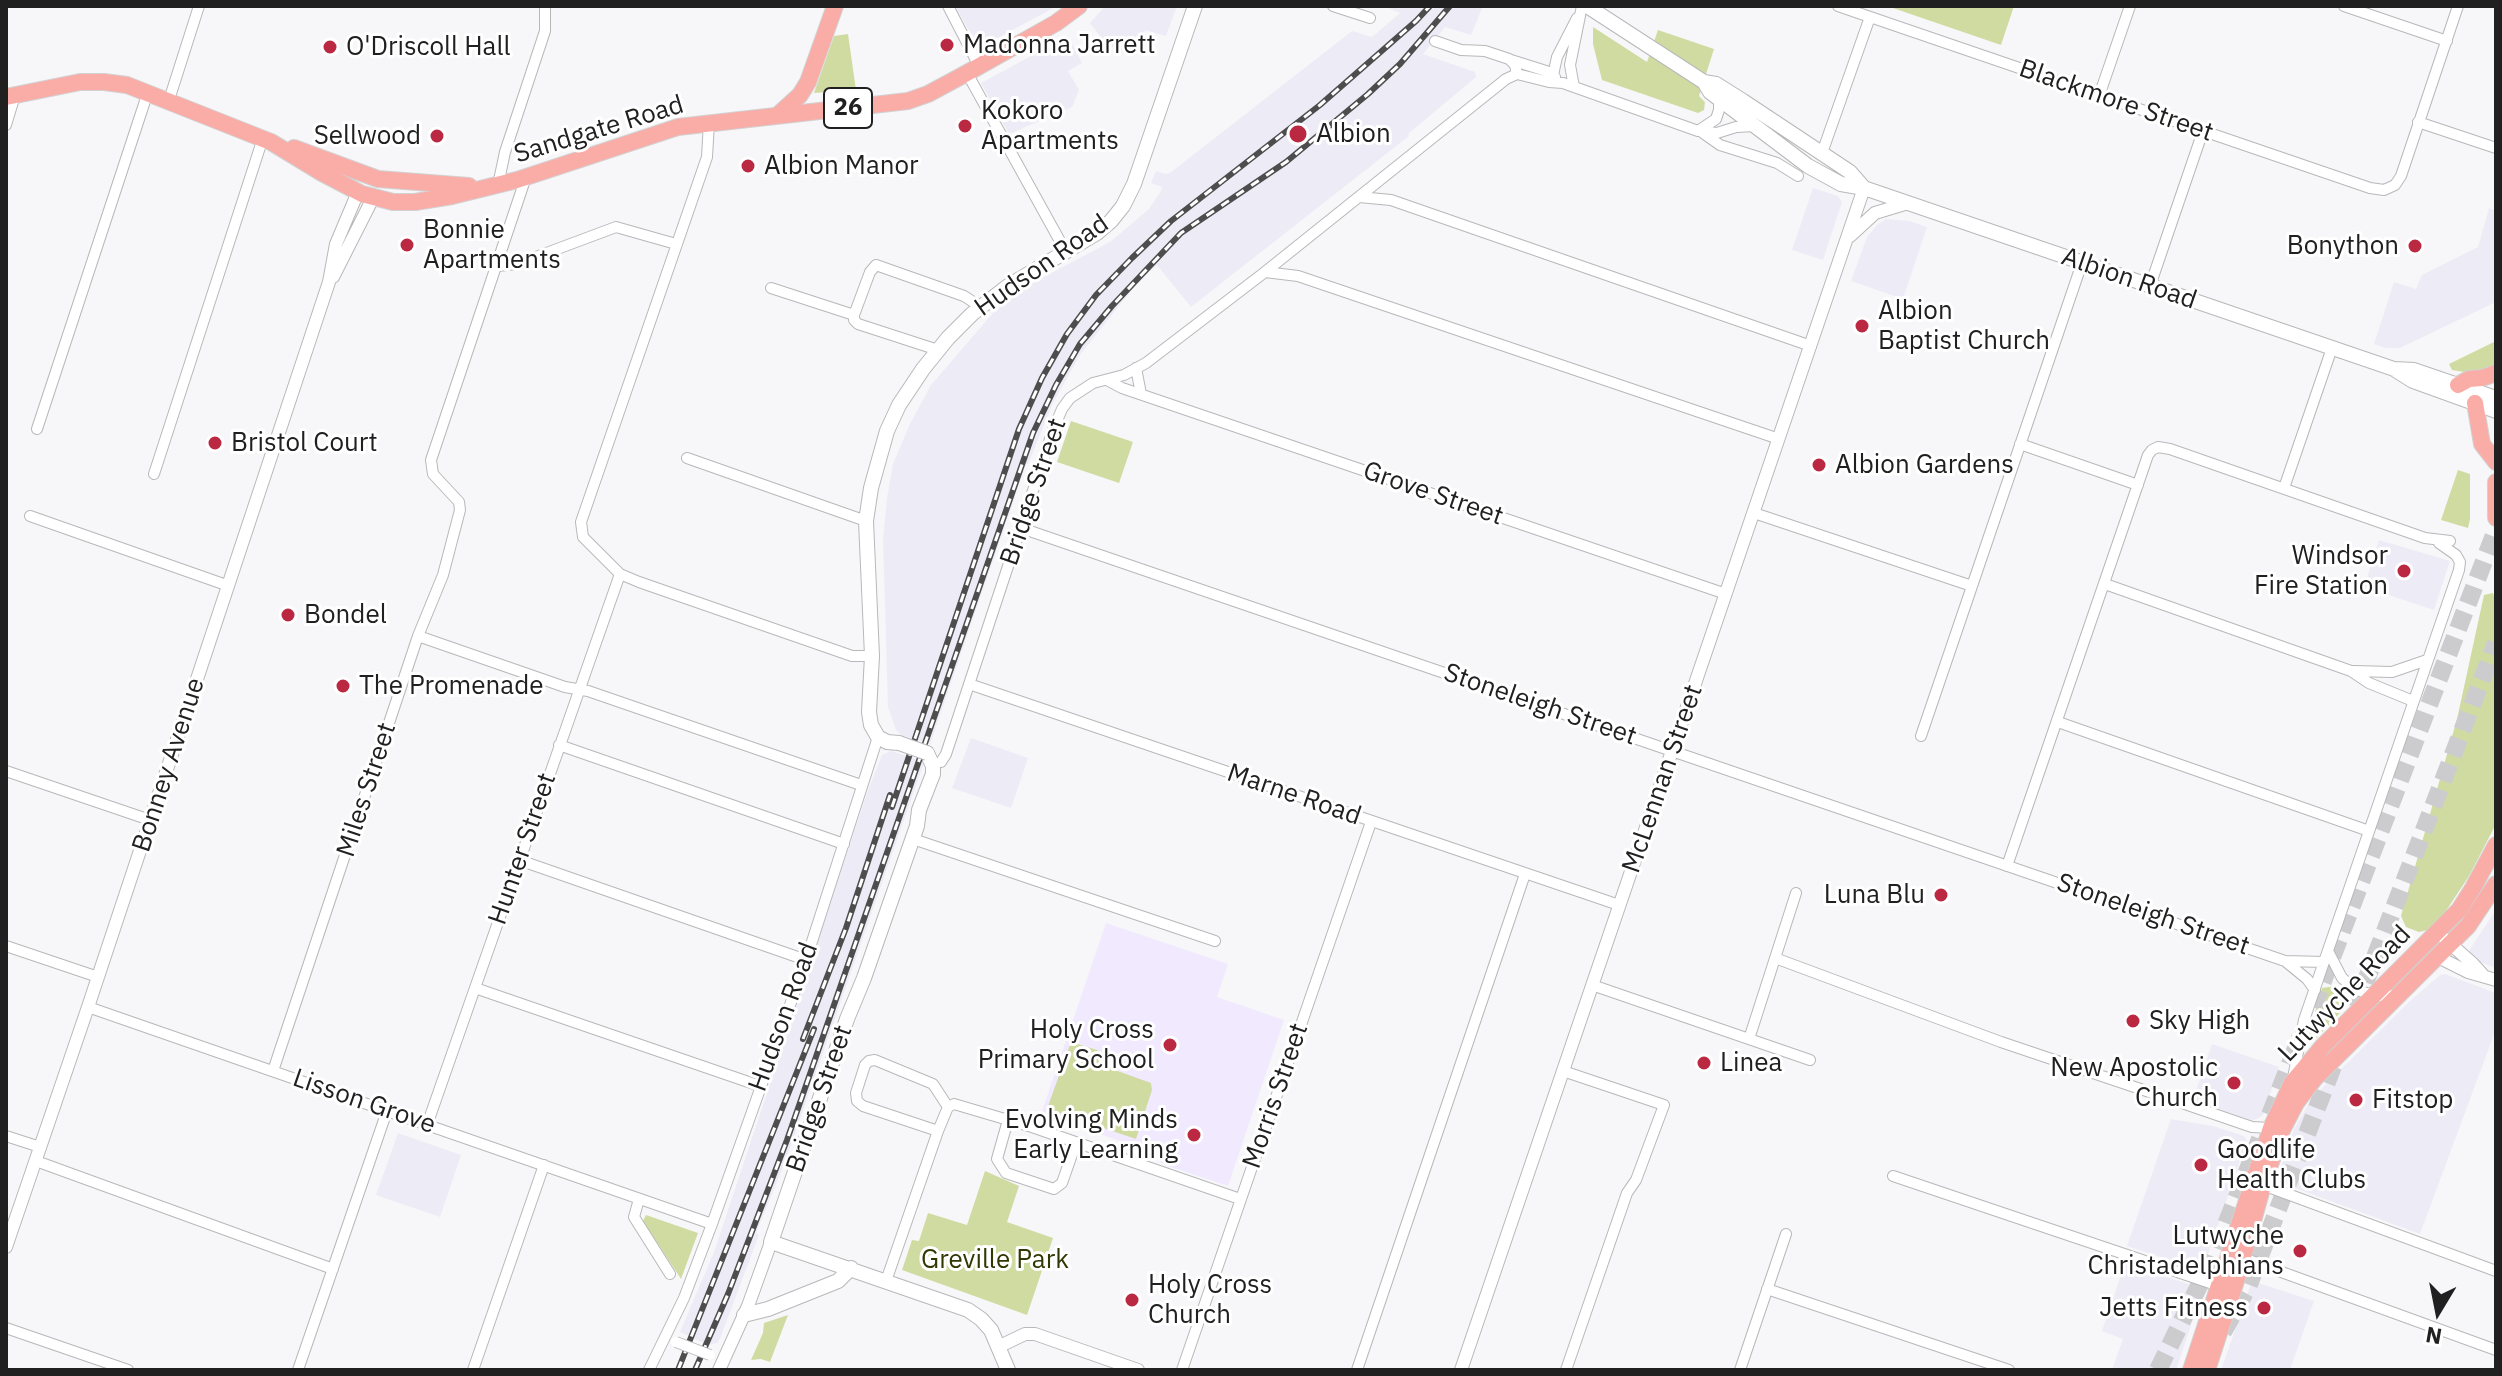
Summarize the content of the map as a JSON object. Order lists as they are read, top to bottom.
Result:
{
  "streets": {
    "highway": ["26", "Sandgate Road", "Lutwyche Road"],
    "main road": ["Hudson Road", "Albion Road", "Bridge Street"],
    "street": [
      "Blackmore Street",
      "Grove Street",
      "Stoneleigh Street",
      "Bonney Avenue",
      "McLennan Street",
      "Miles Street",
      "Marne Road",
      "Hunter Street",
      "Morris Street",
      "Lisson Grove"
    ]
  },
  "crossings": [
    ["26", "Sandgate Road"],
    ["Sandgate Road", "Bonney Avenue"],
    ["Hudson Road", "Lisson Grove"],
    ["Albion Road", "McLennan Street"],
    ["Bridge Street", "Grove Street"],
    ["Bridge Street", "Stoneleigh Street"],
    ["Bridge Street", "Marne Road"],
    ["Grove Street", "McLennan Street"],
    ["Stoneleigh Street", "McLennan Street"],
    ["Bonney Avenue", "Lisson Grove"],
    ["McLennan Street", "Marne Road"],
    ["Miles Street", "Lisson Grove"],
    ["Marne Road", "Morris Street"],
    ["Hunter Street", "Lisson Grove"]
  ],
  "parks": ["Greville Park"],
  "places": [
    "Madonna Jarrett",
    "O'Driscoll Hall",
    "Kokoro Apartments",
    "Albion",
    "Sellwood",
    "Albion Manor",
    "Bonnie Apartments",
    "Bonython",
    "Albion Baptist Church",
    "Bristol Court",
    "Albion Gardens",
    "Windsor Fire Station",
    "Bondel",
    "The Promenade",
    "Luna Blu",
    "Sky High",
    "Holy Cross Primary School",
    "Linea",
    "New Apostolic Church",
    "Fitstop",
    "Evolving Minds Early Learning",
    "Goodlife Health Clubs",
    "Lutwyche Christadelphians",
    "Holy Cross Church",
    "Jetts Fitness"
  ],
  "north": "bottom"
}
